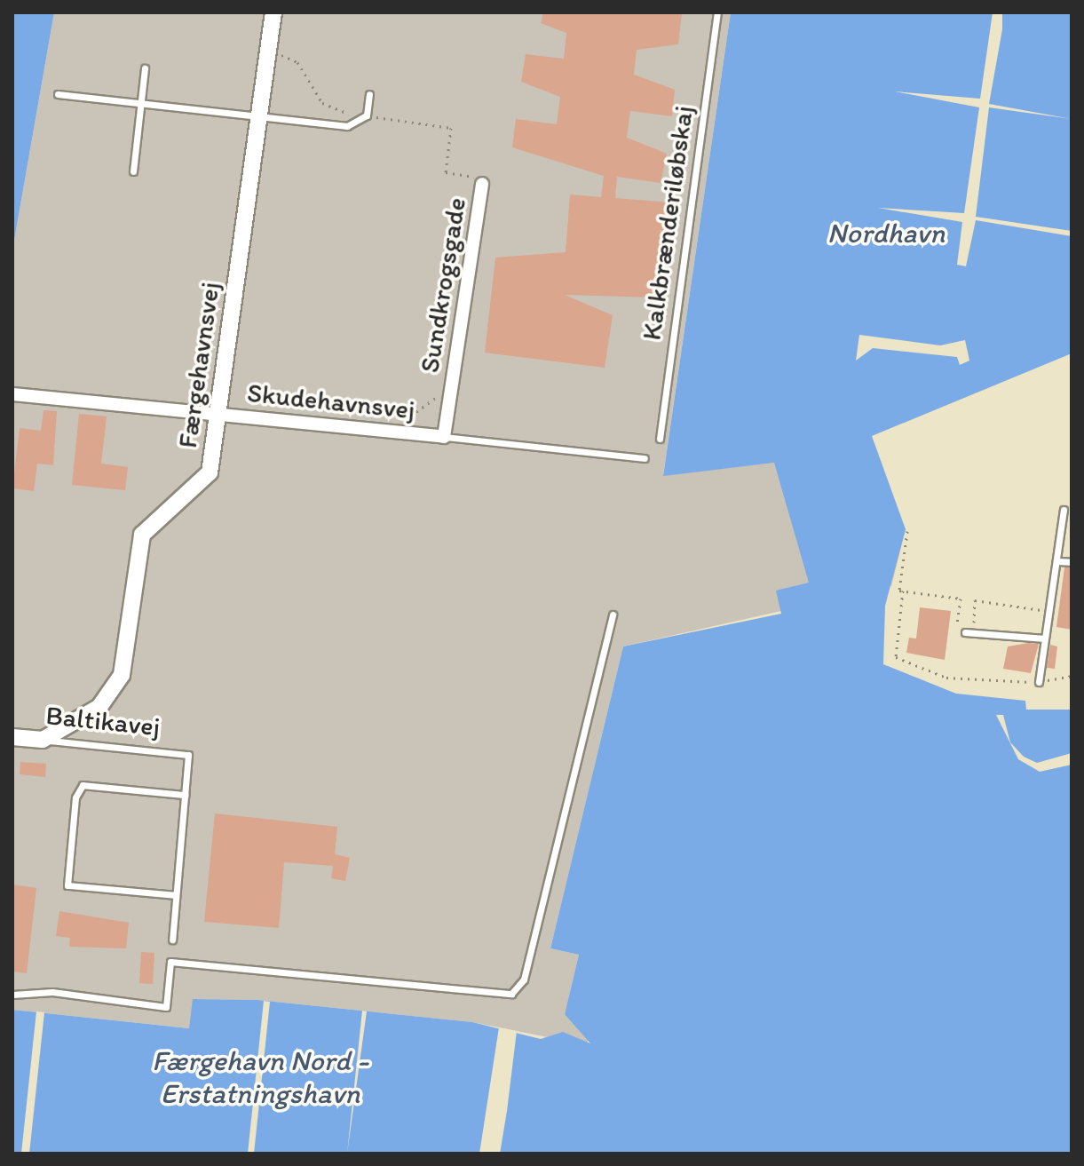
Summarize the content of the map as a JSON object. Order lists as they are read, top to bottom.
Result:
{
  "streets": {
    "street": [
      "Sundkrogsgade",
      "Færgehavnsvej",
      "Skudehavnsvej",
      "Baltikavej"
    ],
    "lane": ["Kalkbrænderiløbskaj"]
  },
  "crossings": [
    ["Sundkrogsgade", "Skudehavnsvej"],
    ["Færgehavnsvej", "Skudehavnsvej"],
    ["Færgehavnsvej", "Baltikavej"]
  ],
  "water": ["Nordhavn", "Færgehavn Nord - Erstatningshavn"]
}
